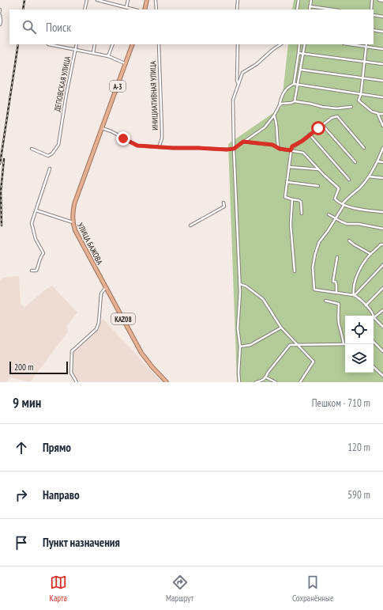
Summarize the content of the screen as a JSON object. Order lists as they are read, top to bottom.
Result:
{
  "streets": {
    "highway": ["A-3", "УЛИЦА БАЖОВА", "KAZ08"],
    "street": ["ДЕПОВСКАЯ УЛИЦА", "ИНИЦИАТИВНАЯ УЛИЦА"]
  },
  "scale_bar": "200 m",
  "page": {
    "search": "Поиск",
    "scale": "200 m",
    "heading": ["9 мин", "Пешком · 710 m"],
    "list": [
      ["Прямо", "120 m"],
      ["Направо", "590 m"],
      "Пункт назначения"
    ],
    "nav": ["Карта", "Маршрут", "Сохранённые"]
  }
}
